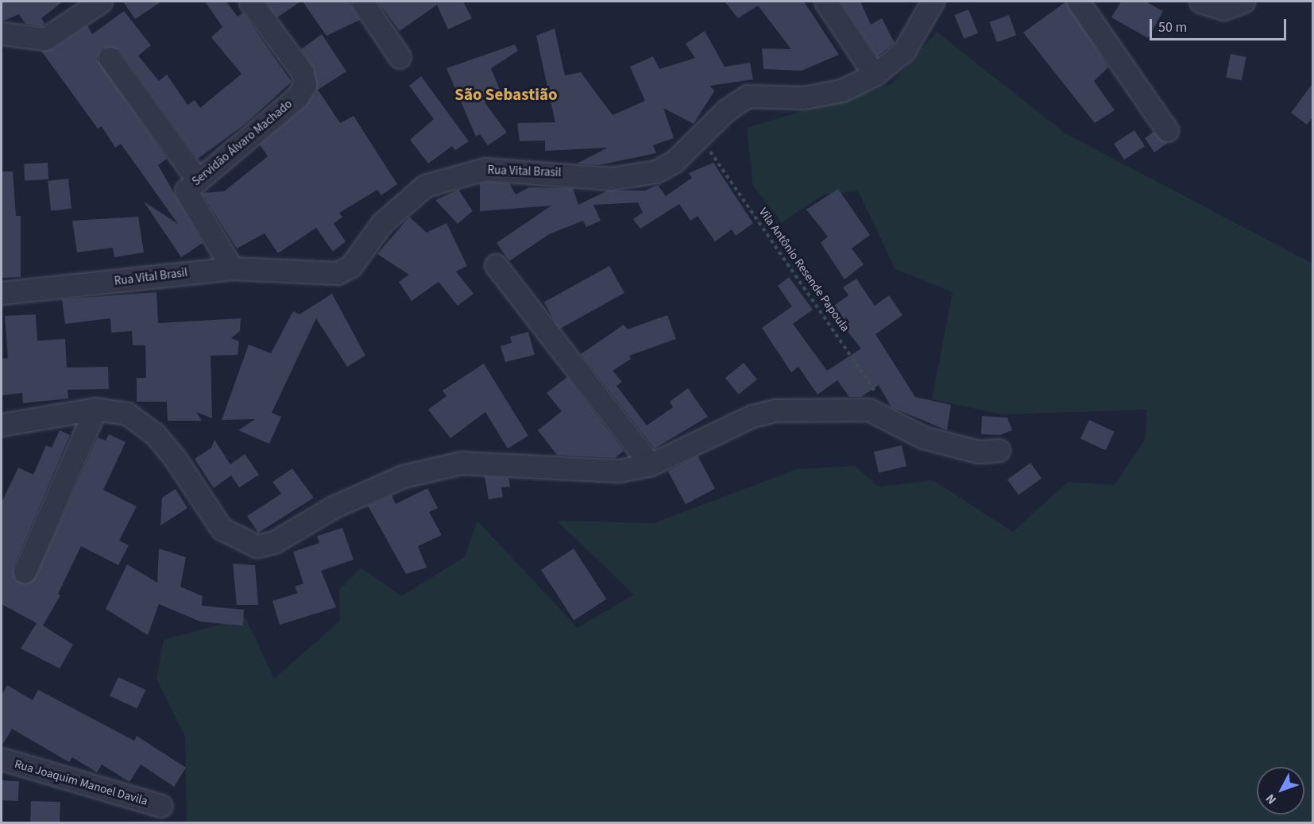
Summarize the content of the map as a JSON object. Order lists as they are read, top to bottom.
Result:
{
  "streets": {
    "street": ["Servidão Álvaro Machado", "Rua Vital Brasil", "Rua Joaquim Manoel Davila"],
    "path": ["Vila Antônio Resende Papoula"]
  },
  "crossings": [
    ["Rua Vital Brasil", "Vila Antônio Resende Papoula"]
  ],
  "districts": ["São Sebastião"],
  "scale_bar": "50 m",
  "north": "bottom left"
}
